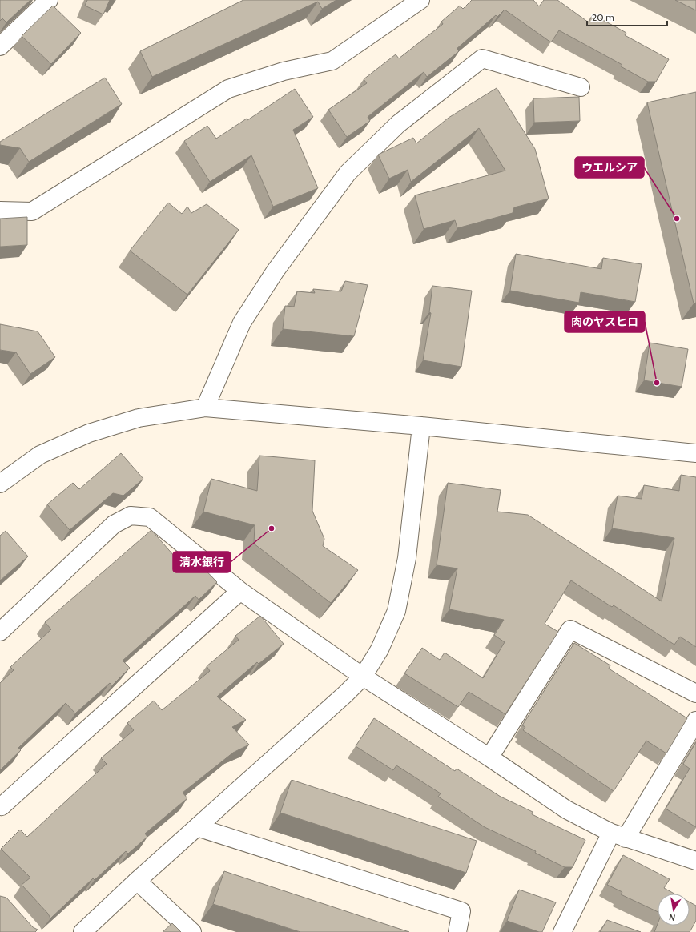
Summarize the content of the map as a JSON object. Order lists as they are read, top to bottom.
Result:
{
  "places": ["ウエルシア", "肉のヤスヒロ", "清水銀行"],
  "scale_bar": "20 m",
  "north": "bottom"
}
